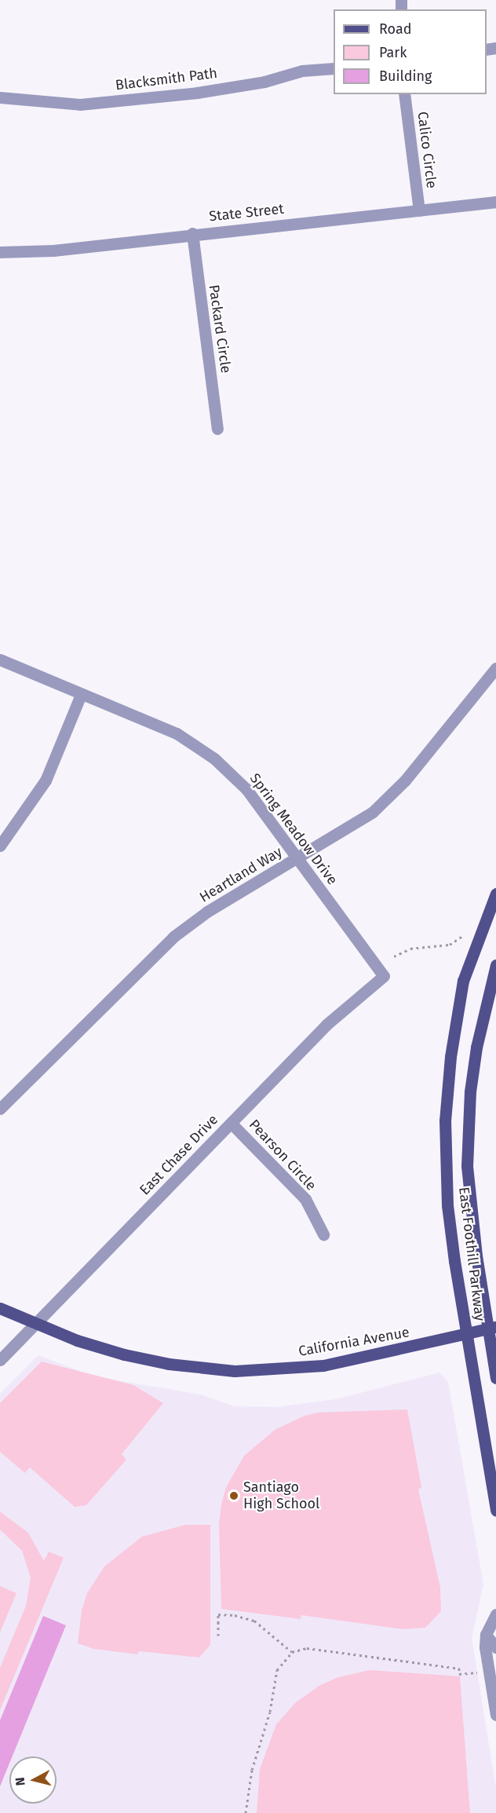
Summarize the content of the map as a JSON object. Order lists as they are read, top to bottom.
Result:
{
  "streets": {
    "main road": ["East Foothill Parkway", "California Avenue"],
    "street": [
      "Blacksmith Path",
      "Calico Circle",
      "State Street",
      "Packard Circle",
      "Spring Meadow Drive",
      "Heartland Way",
      "East Chase Drive",
      "Pearson Circle"
    ]
  },
  "crossings": [
    ["Calico Circle", "State Street"],
    ["State Street", "Packard Circle"],
    ["Spring Meadow Drive", "Heartland Way"],
    ["Spring Meadow Drive", "East Chase Drive"],
    ["East Chase Drive", "Pearson Circle"],
    ["East Chase Drive", "California Avenue"],
    ["East Foothill Parkway", "California Avenue"]
  ],
  "places": ["Santiago High School"],
  "legend": ["Road", "Park", "Building"],
  "north": "left"
}
